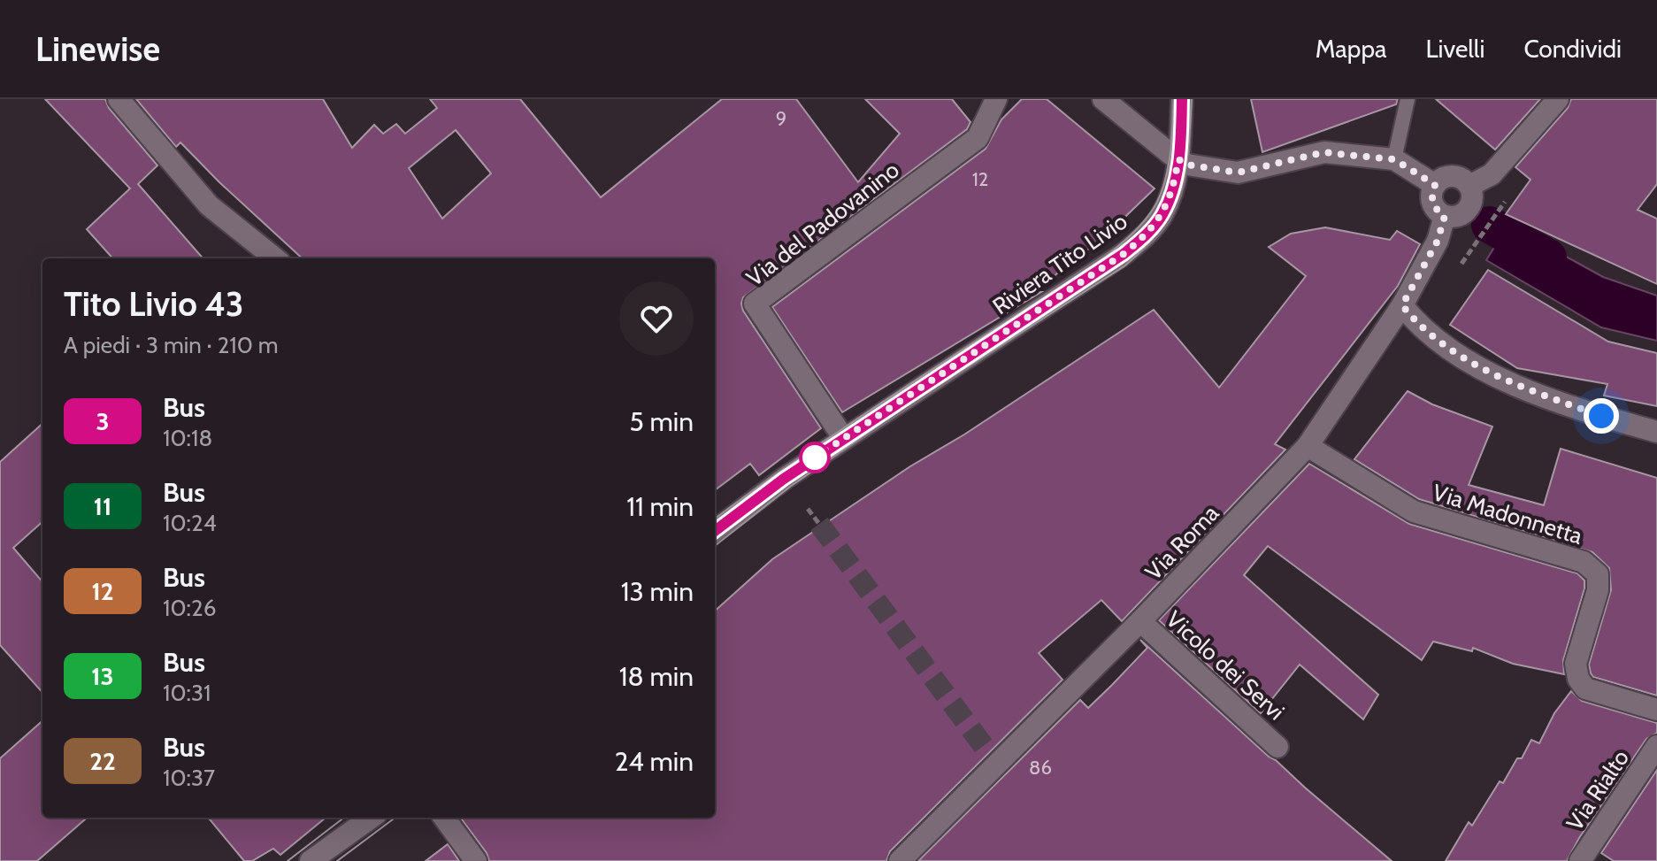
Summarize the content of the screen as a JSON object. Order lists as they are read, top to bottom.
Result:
{
  "streets": {
    "street": [
      "Via del Padovanino",
      "Riviera Tito Livio",
      "Via Madonnetta",
      "Via Roma",
      "Vicolo dei Servi",
      "Via Rialto"
    ]
  },
  "crossings": [
    ["Via del Padovanino", "Riviera Tito Livio"],
    ["Via Madonnetta", "Via Roma"],
    ["Via Roma", "Vicolo dei Servi"]
  ],
  "lines": ["bus line 3"],
  "house_numbers": ["9", "12", "86"],
  "page": {
    "header": "Linewise",
    "nav": ["Mappa", "Livelli", "Condividi"],
    "heading": ["Tito Livio 43", "A piedi · 3 min · 210 m"],
    "list": [
      {
        "mark": "3",
        "name": "Bus",
        "note": "10:18",
        "value": "5 min"
      },
      {
        "mark": "11",
        "name": "Bus",
        "note": "10:24",
        "value": "11 min"
      },
      {
        "mark": "12",
        "name": "Bus",
        "note": "10:26",
        "value": "13 min"
      },
      {
        "mark": "13",
        "name": "Bus",
        "note": "10:31",
        "value": "18 min"
      },
      {
        "mark": "22",
        "name": "Bus",
        "note": "10:37",
        "value": "24 min"
      }
    ]
  }
}
